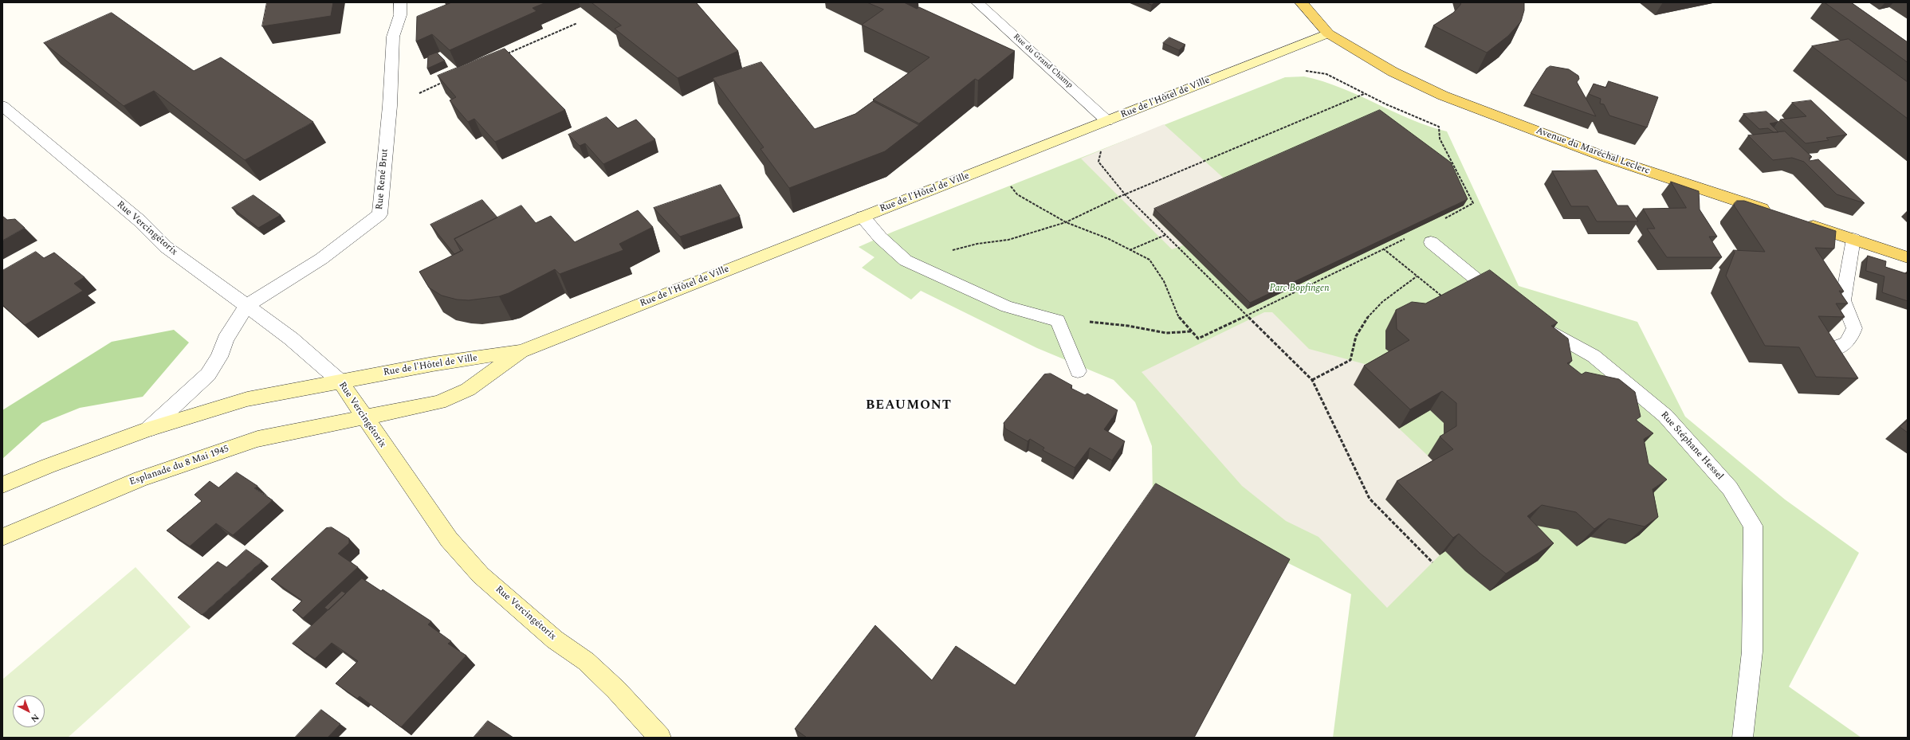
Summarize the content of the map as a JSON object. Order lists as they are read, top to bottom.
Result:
{
  "streets": {
    "main road": [
      "Rue de l'Hôtel de Ville",
      "Avenue du Maréchal Leclerc",
      "Rue Vercingétorix",
      "Esplanade du 8 Mai 1945"
    ],
    "street": ["Rue du Grand Champ", "Rue René Brut"],
    "lane": ["Rue Stéphane Hessel"]
  },
  "crossings": [
    ["Rue du Grand Champ", "Rue de l'Hôtel de Ville"],
    ["Rue de l'Hôtel de Ville", "Avenue du Maréchal Leclerc"],
    ["Rue de l'Hôtel de Ville", "Rue Vercingétorix"],
    ["Rue de l'Hôtel de Ville", "Esplanade du 8 Mai 1945"],
    ["Rue René Brut", "Rue Vercingétorix"],
    ["Rue Vercingétorix", "Esplanade du 8 Mai 1945"]
  ],
  "districts": ["BEAUMONT"],
  "parks": ["Parc Bopfingen"],
  "north": "bottom right"
}
